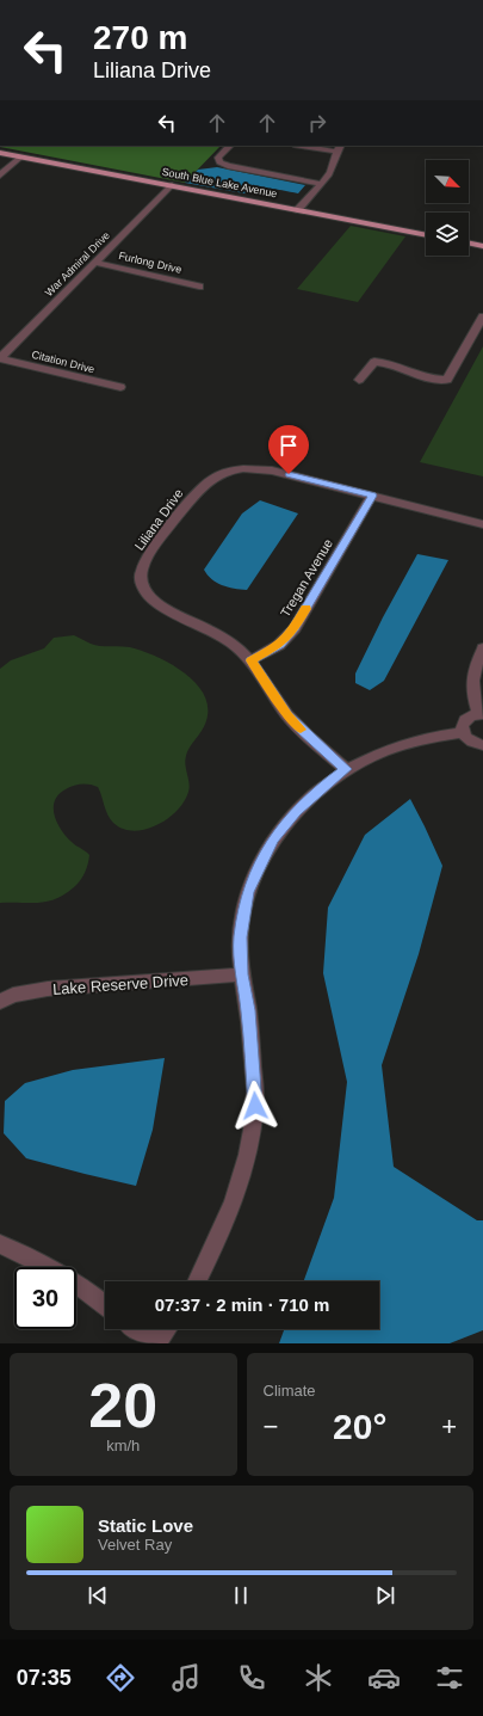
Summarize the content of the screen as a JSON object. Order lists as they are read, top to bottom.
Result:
{
  "streets": {
    "main road": ["South Blue Lake Avenue"],
    "street": [
      "Furlong Drive",
      "War Admiral Drive",
      "Citation Drive",
      "Liliana Drive",
      "Tregan Avenue",
      "Lake Reserve Drive"
    ]
  },
  "crossings": [
    ["South Blue Lake Avenue", "War Admiral Drive"],
    ["Furlong Drive", "War Admiral Drive"],
    ["War Admiral Drive", "Citation Drive"],
    ["Liliana Drive", "Tregan Avenue"]
  ],
  "north": "bottom right",
  "page": {
    "turn": ["270 m", "Liliana Drive"],
    "limit": "30",
    "trip": "07:37 · 2 min · 710 m",
    "tile": [
      ["20", "km/h"],
      "Climate"
    ],
    "heat": ["−", "20°", "+"],
    "song": ["Static Love", "Velvet Ray"],
    "tabs": "07:35"
  }
}
